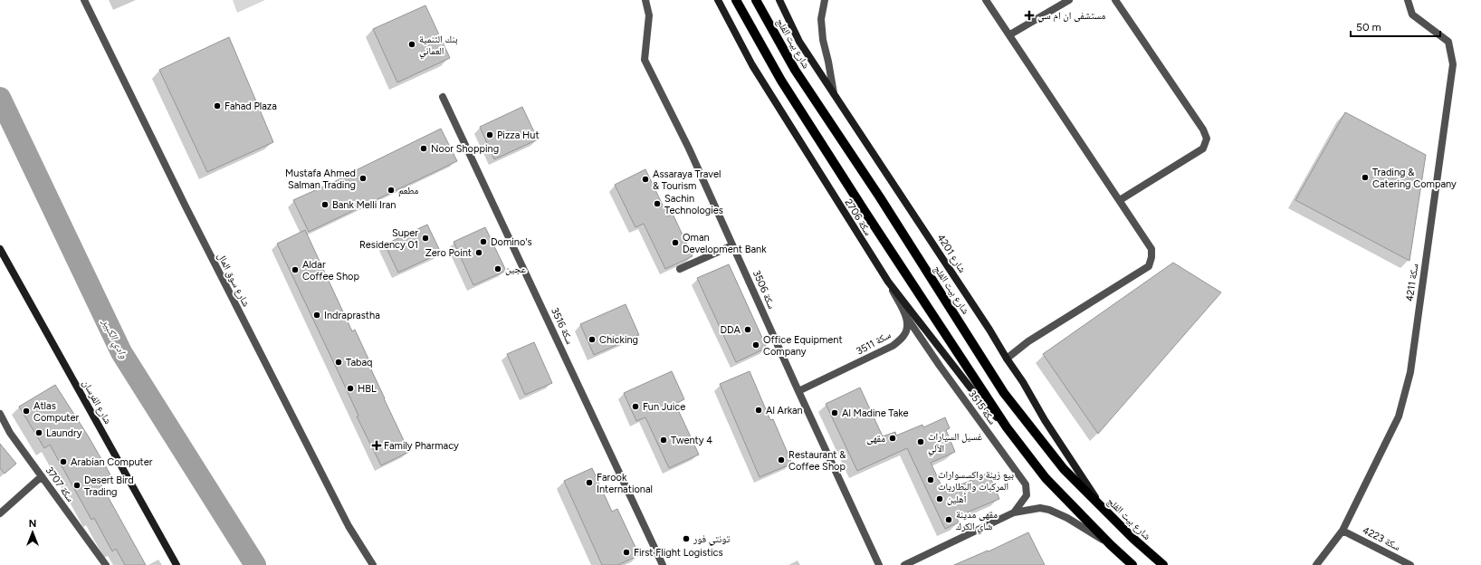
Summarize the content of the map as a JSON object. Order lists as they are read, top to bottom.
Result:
{
  "streets": {
    "main road": ["شارع بيت الفلج"],
    "street": [
      "سكة 2706",
      "شارع 4201",
      "شارع سوق المال",
      "سكة 4211",
      "سكة 3506",
      "سكة 3516",
      "سكة 3511",
      "شارع الفرسان",
      "سكة 3515",
      "سكة 3707",
      "سكة 4223"
    ]
  },
  "crossings": [
    ["شارع بيت الفلج", "شارع 4201"],
    ["سكة 2706", "سكة 3511"],
    ["سكة 4211", "سكة 4223"],
    ["سكة 3506", "سكة 3511"],
    ["سكة 3511", "سكة 3515"]
  ],
  "water": ["وادي الكبير"],
  "places": {
    "health": ["مستشفى ان ام سي", "Family Pharmacy"],
    "other": [
      "بنك التنمية العماني",
      "Fahad Plaza",
      "Pizza Hut",
      "Noor Shopping",
      "Trading & Catering Company",
      "Mustafa Ahmed Salman Trading",
      "Assaraya Travel & Tourism",
      "مطعم",
      "Sachin Technologies",
      "Bank Melli Iran",
      "Super Residency 01",
      "Domino's",
      "Oman Development Bank",
      "Zero Point",
      "عجين",
      "Aldar Coffee Shop",
      "Indraprastha",
      "DDA",
      "Chicking",
      "Office Equipment Company",
      "Tabaq",
      "HBL",
      "Fun Juice",
      "Al Arkan",
      "Atlas Computer",
      "Al Madine Take",
      "Laundry",
      "مقهى",
      "Twenty 4",
      "غسيل السيارات الآلي",
      "Restaurant & Coffee Shop",
      "Arabian Computer",
      "بيع زينة واكسسوارات المركبات والبطاريات",
      "Farook International",
      "Desert Bird Trading",
      "أهلين",
      "مقهى مدينة شاي الكرك",
      "تونتي فور",
      "First Flight Logistics"
    ]
  },
  "scale_bar": "50 m",
  "north": "top"
}
